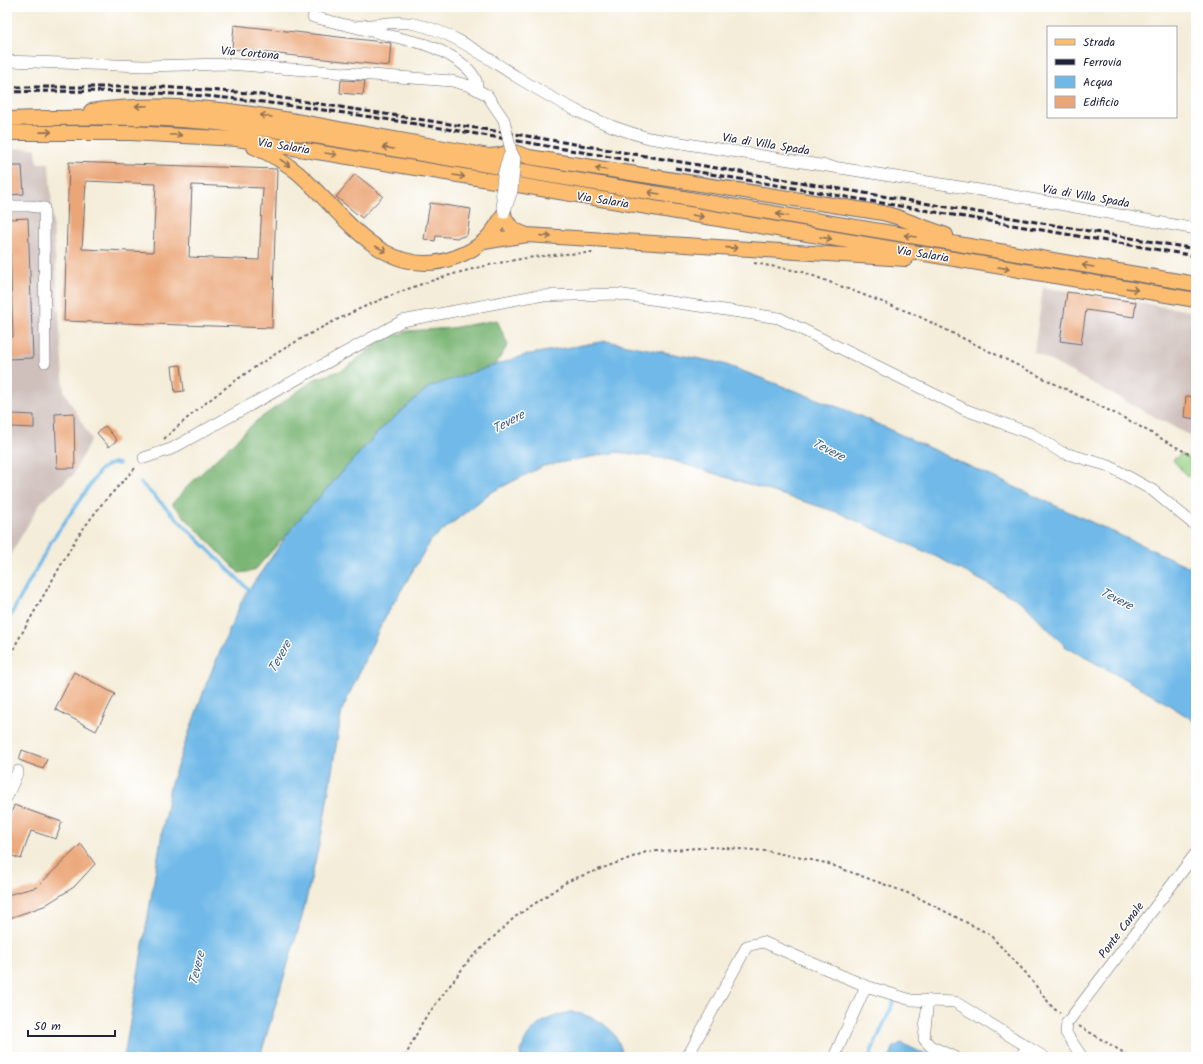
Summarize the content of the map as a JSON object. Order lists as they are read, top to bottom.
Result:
{
  "streets": {
    "main road": ["Via Salaria"],
    "street": ["Via Cortona", "Via di Villa Spada", "Ponte Canale"]
  },
  "crossings": [
    ["Via Cortona", "Via di Villa Spada"]
  ],
  "water": ["Tevere"],
  "legend": [
    "Strada",
    "Ferrovia",
    "Acqua",
    "Edificio"
  ],
  "scale_bar": "50 m"
}
